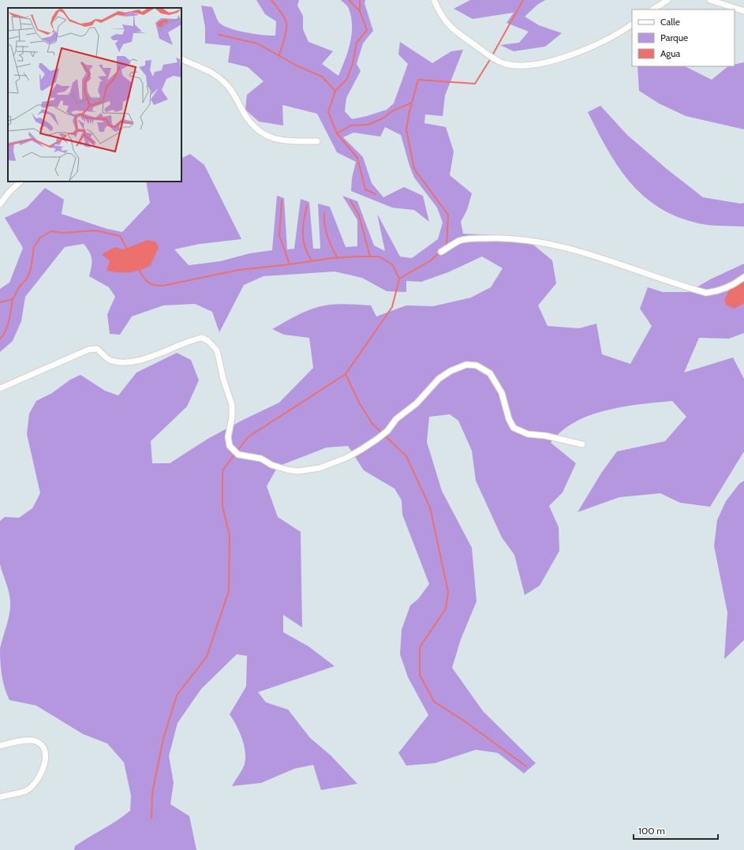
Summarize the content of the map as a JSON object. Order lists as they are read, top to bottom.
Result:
{
  "legend": ["Calle", "Parque", "Agua"],
  "scale_bar": "100 m"
}
